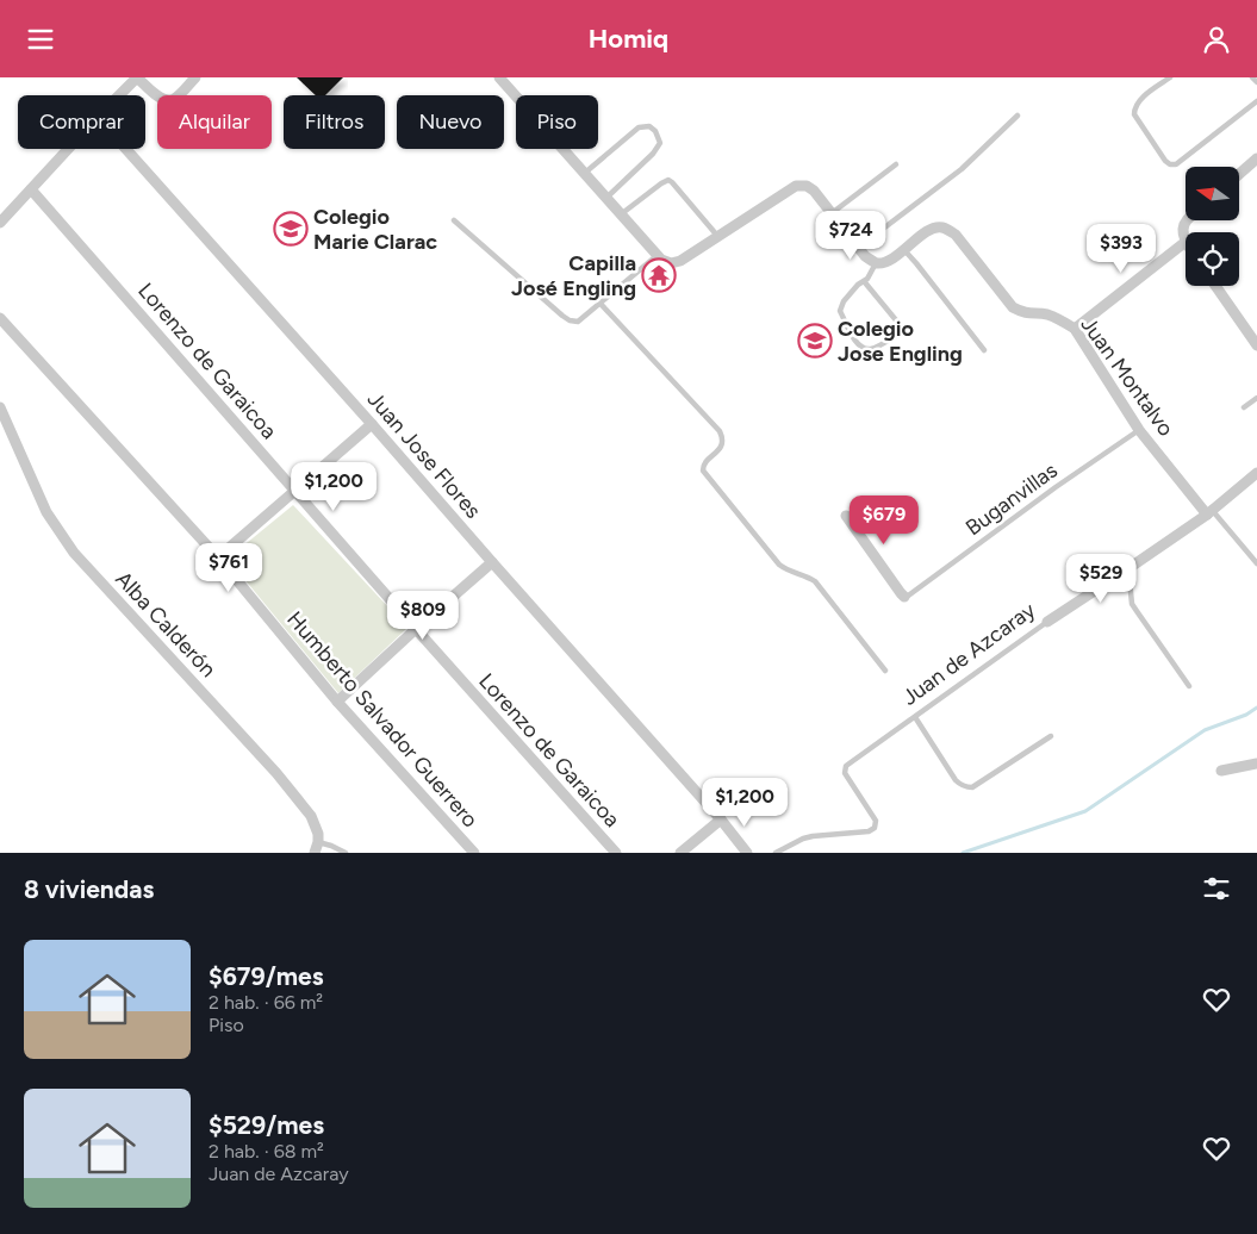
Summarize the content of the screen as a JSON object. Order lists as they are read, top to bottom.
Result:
{
  "streets": {
    "street": [
      "Lorenzo de Garaicoa",
      "Juan Montalvo",
      "Juan Jose Flores",
      "Alba Calderón",
      "Juan de Azcaray",
      "Humberto Salvador Guerrero"
    ],
    "lane": ["Buganvillas"]
  },
  "crossings": [
    ["Juan Montalvo", "Buganvillas"],
    ["Juan Montalvo", "Juan de Azcaray"]
  ],
  "places": {
    "school or university": ["Colegio Marie Clarac", "Colegio Jose Engling"],
    "temple": ["Capilla José Engling"]
  },
  "north": "left",
  "page": {
    "header": "Homiq",
    "chip": [
      "Comprar",
      "Alquilar",
      "Filtros",
      "Nuevo",
      "Piso"
    ],
    "price": [
      "$724",
      "$393",
      "$1,200",
      "$679",
      "$761",
      "$529",
      "$809",
      "$1,200"
    ],
    "heading": "8 viviendas",
    "list": [
      {
        "name": "$679/mes",
        "note": "2 hab. · 66 m² · Piso"
      },
      {
        "name": "$529/mes",
        "note": "2 hab. · 68 m² · Juan de Azcaray"
      }
    ]
  }
}
